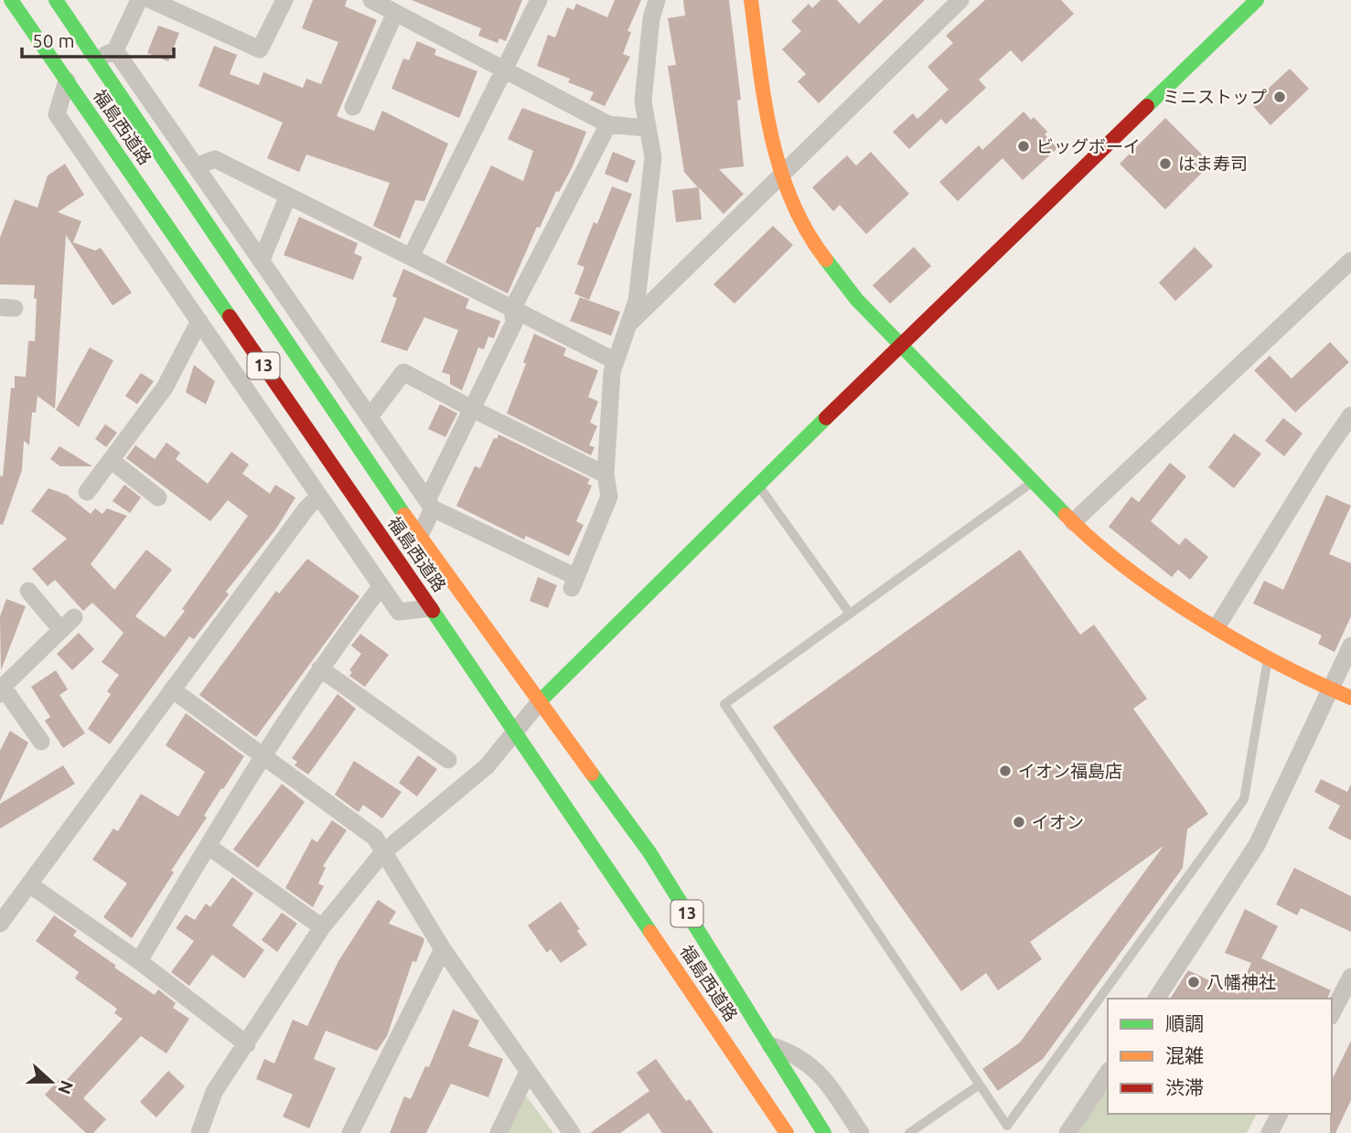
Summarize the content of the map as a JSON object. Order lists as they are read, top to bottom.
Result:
{
  "streets": {
    "main road": ["福島西道路", "13"]
  },
  "places": [
    "ミニストップ",
    "ビッグボーイ",
    "はま寿司",
    "イオン福島店",
    "イオン",
    "八幡神社"
  ],
  "legend": ["順調", "混雑", "渋滞"],
  "scale_bar": "50 m",
  "north": "right"
}
